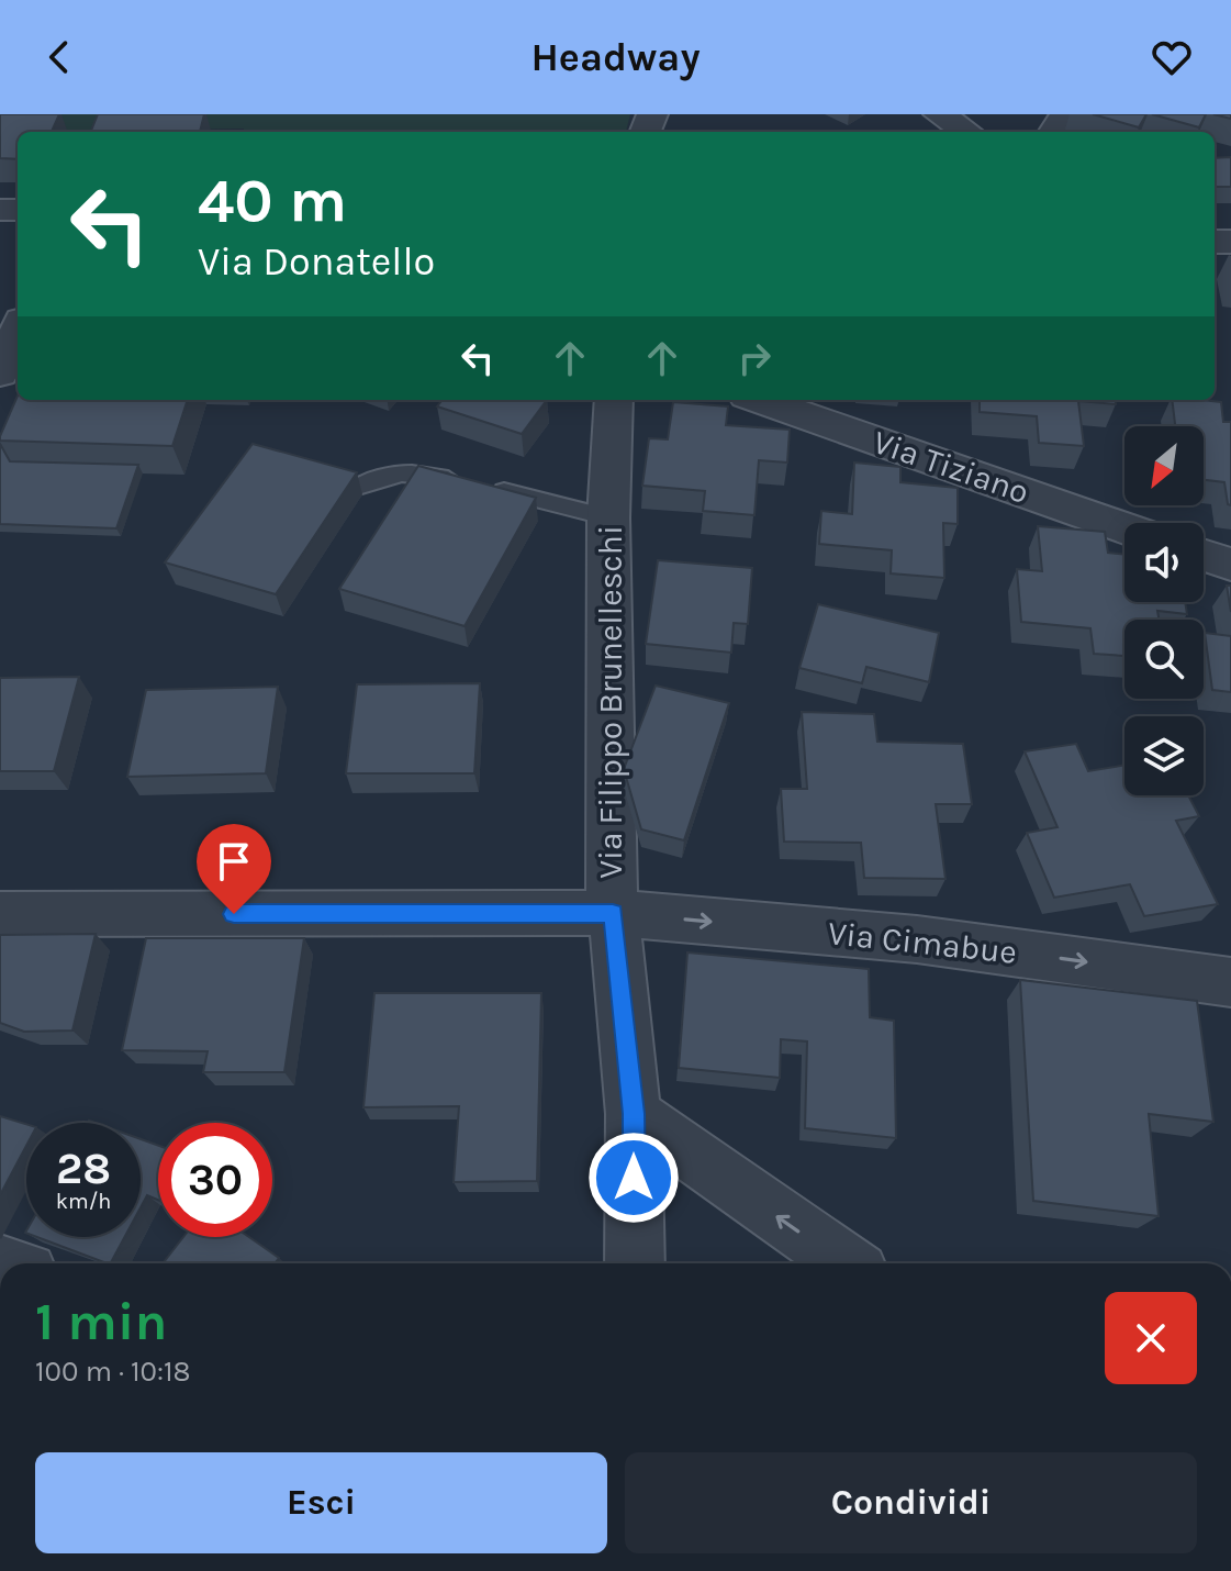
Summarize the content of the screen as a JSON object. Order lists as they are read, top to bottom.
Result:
{
  "streets": {
    "street": ["Via Tiziano", "Via Filippo Brunelleschi", "Via Cimabue"]
  },
  "crossings": [
    ["Via Filippo Brunelleschi", "Via Cimabue"]
  ],
  "one_way": ["Via Cimabue"],
  "north": "bottom left",
  "page": {
    "header": "Headway",
    "turn": ["40 m", "Via Donatello"],
    "speed": "28 km/h",
    "limit": "30",
    "heading": ["1 min", "100 m · 10:18"],
    "buttons": ["Esci", "Condividi"]
  }
}
